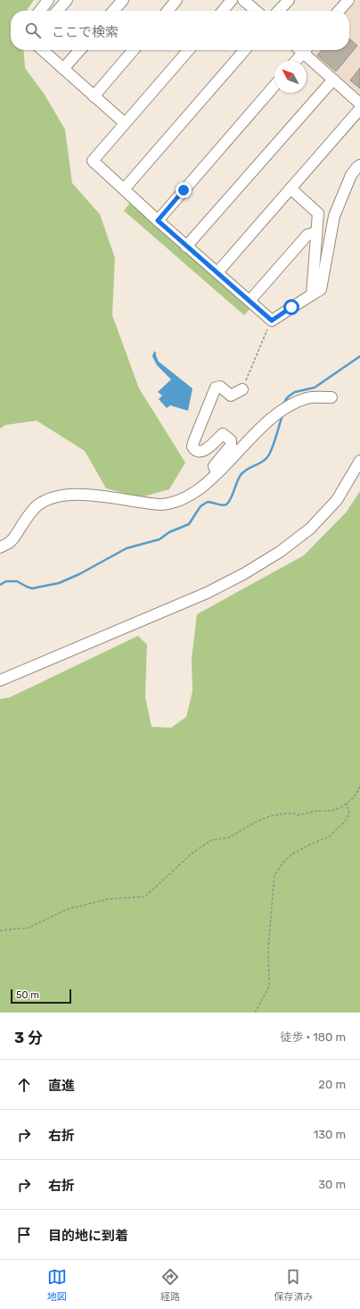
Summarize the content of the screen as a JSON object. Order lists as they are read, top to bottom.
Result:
{
  "scale_bar": "50 m",
  "north": "top left",
  "page": {
    "search": "ここで検索",
    "scale": "50 m",
    "heading": ["3 分", "徒歩 · 180 m"],
    "list": [
      ["直進", "20 m"],
      ["右折", "130 m"],
      ["右折", "30 m"],
      "目的地に到着"
    ],
    "nav": ["地図", "経路", "保存済み"]
  }
}
